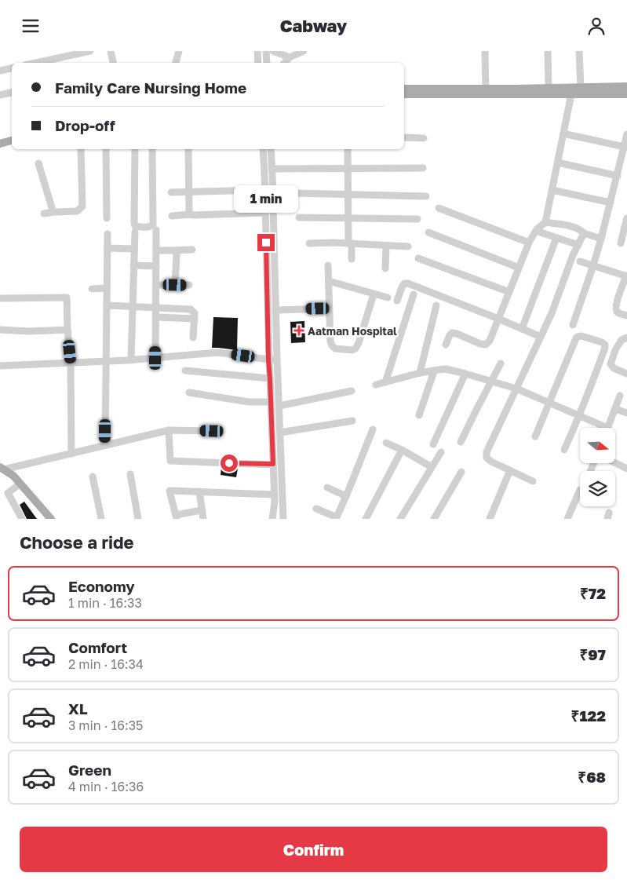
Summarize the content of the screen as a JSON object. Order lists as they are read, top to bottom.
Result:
{
  "places": {
    "health": ["Aatman Hospital"]
  },
  "north": "right",
  "page": {
    "header": "Cabway",
    "banner": ["Family Care Nursing Home", "Drop-off"],
    "bubble": "1 min",
    "heading": "Choose a ride",
    "list": [
      {
        "name": "Economy",
        "note": "1 min · 16:33",
        "value": "₹72"
      },
      {
        "name": "Comfort",
        "note": "2 min · 16:34",
        "value": "₹97"
      },
      {
        "name": "XL",
        "note": "3 min · 16:35",
        "value": "₹122"
      },
      {
        "name": "Green",
        "note": "4 min · 16:36",
        "value": "₹68"
      }
    ],
    "buttons": "Confirm"
  }
}
